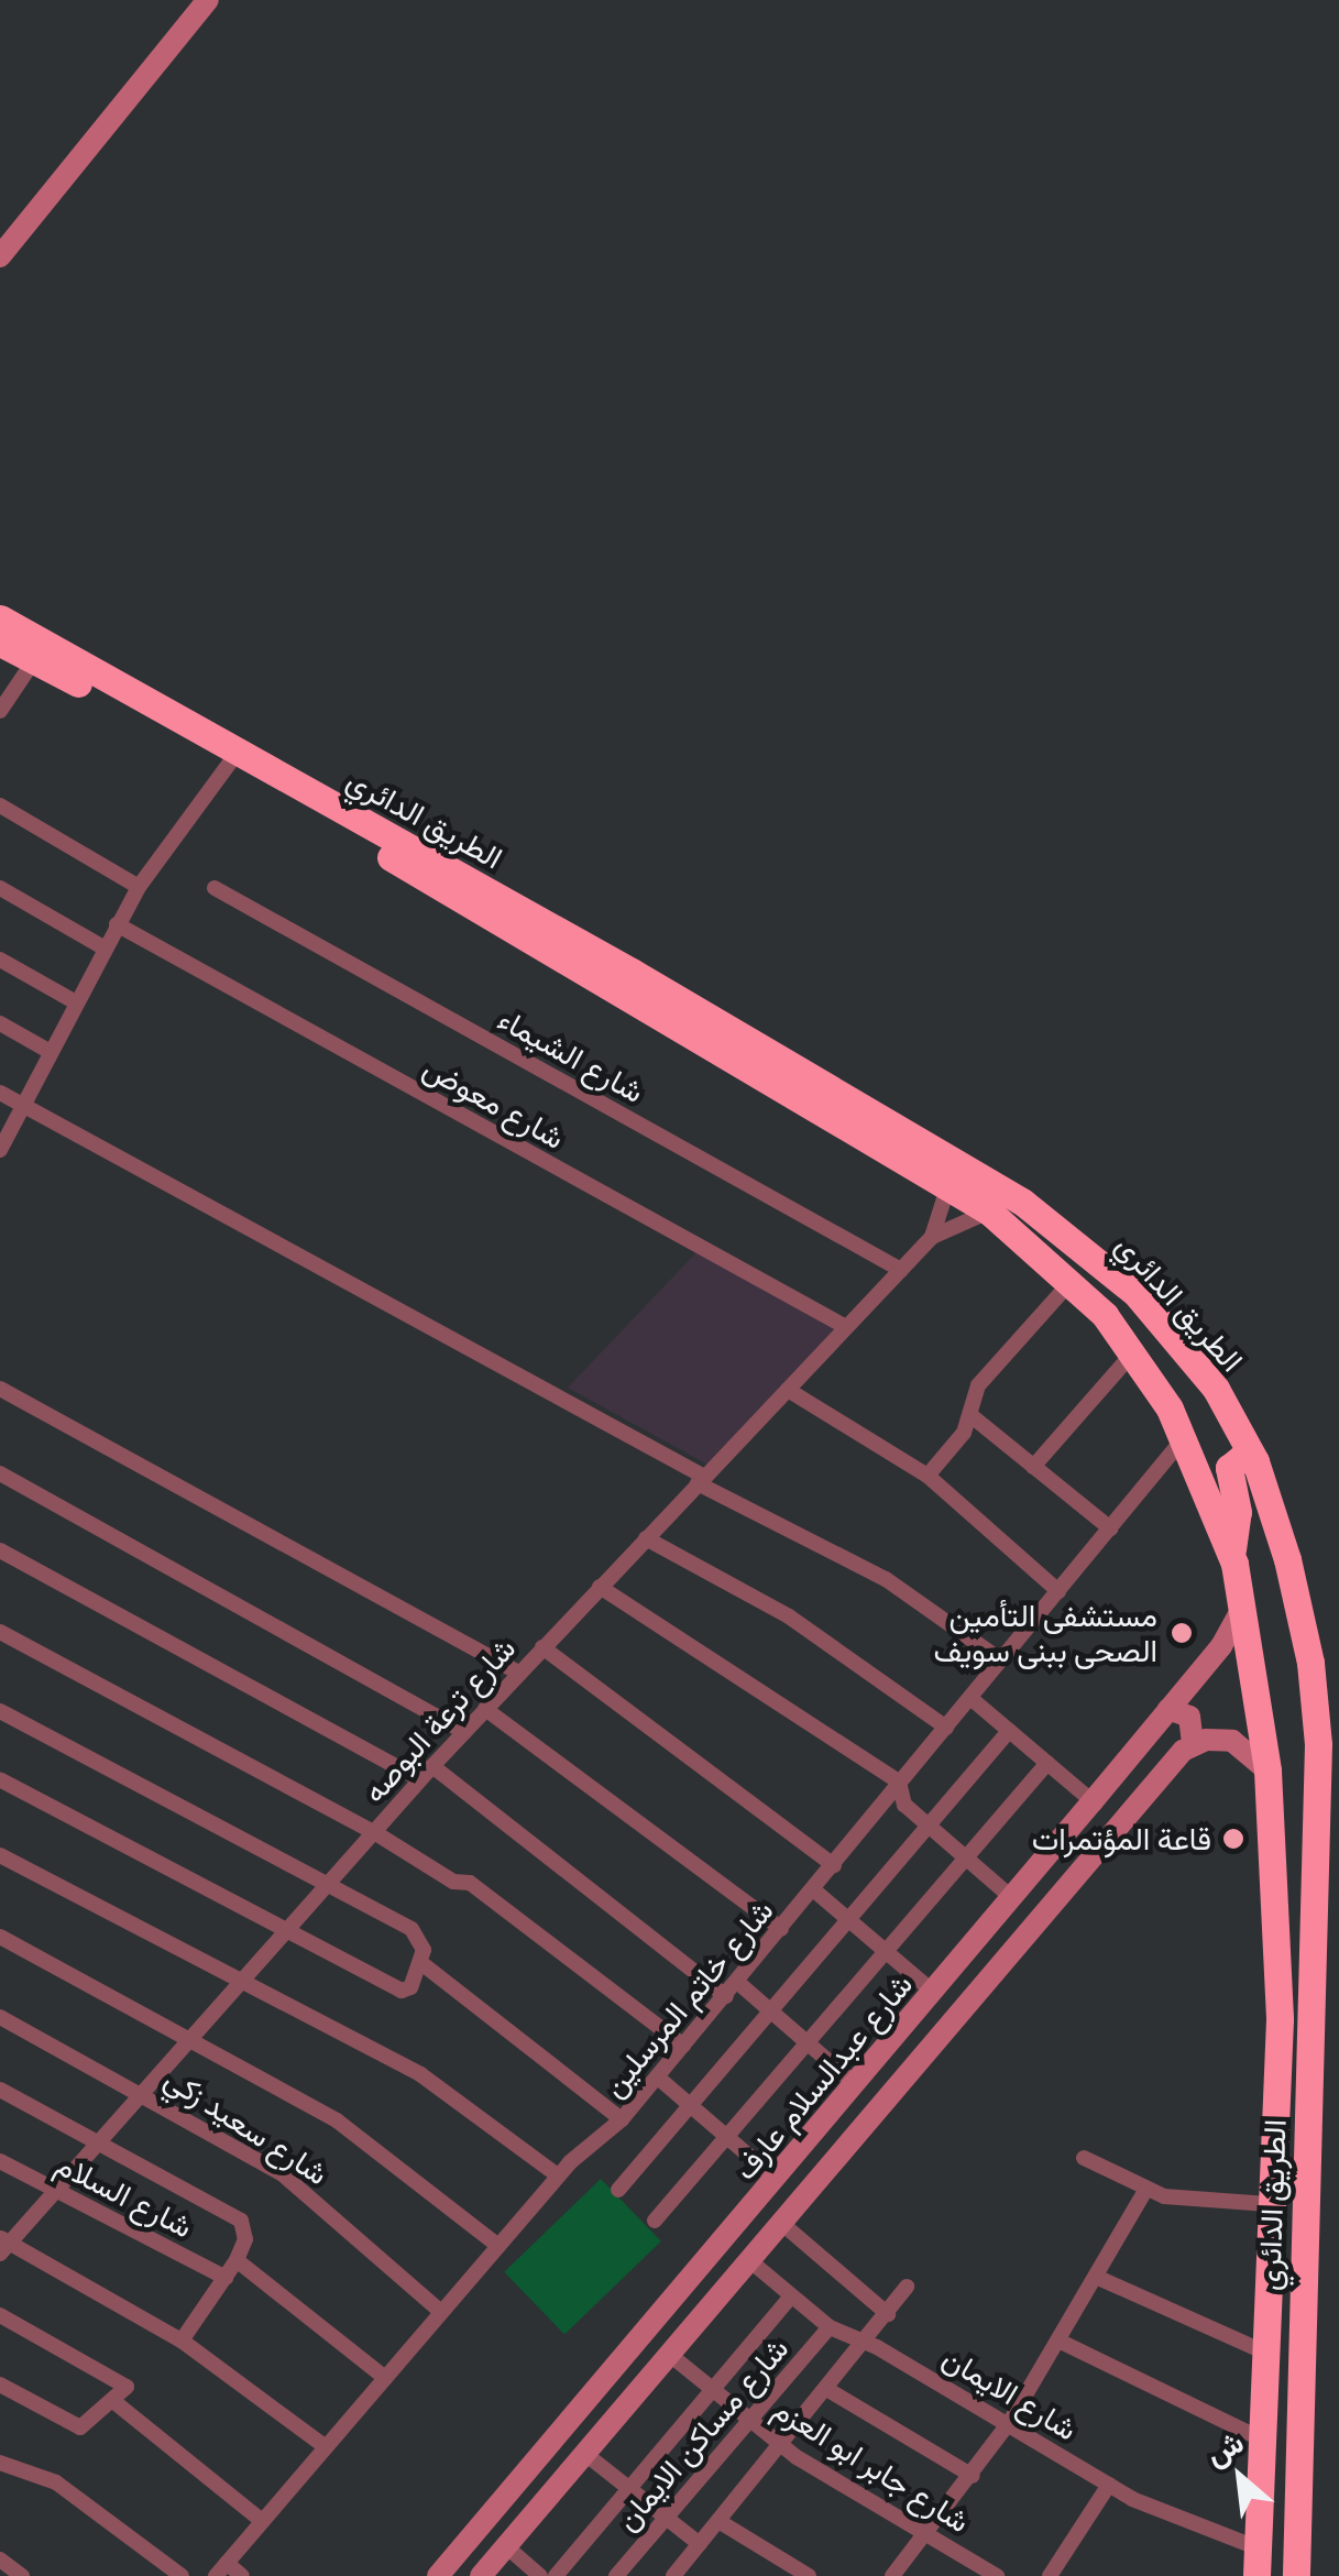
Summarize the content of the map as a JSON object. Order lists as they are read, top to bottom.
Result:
{
  "streets": {
    "highway": ["الطريق الدائري"],
    "main road": ["شارع عبدالسلام عارف"],
    "street": [
      "شارع الشيماء",
      "شارع معوض",
      "شارع ترعة البوصه",
      "شارع خاتم المرسلين",
      "شارع سعيد زكي",
      "شارع السلام",
      "شارع الايمان",
      "شارع مساكن الايمان",
      "شارع جابر ابو العزم"
    ]
  },
  "crossings": [
    ["الطريق الدائري", "شارع خاتم المرسلين"],
    ["الطريق الدائري", "شارع عبدالسلام عارف"],
    ["الطريق الدائري", "شارع الايمان"],
    ["شارع الشيماء", "شارع ترعة البوصه"],
    ["شارع معوض", "شارع ترعة البوصه"],
    ["شارع ترعة البوصه", "شارع سعيد زكي"],
    ["شارع ترعة البوصه", "شارع السلام"],
    ["شارع خاتم المرسلين", "شارع سعيد زكي"],
    ["شارع عبدالسلام عارف", "شارع الايمان"],
    ["شارع عبدالسلام عارف", "شارع جابر ابو العزم"],
    ["شارع الايمان", "شارع مساكن الايمان"],
    ["شارع مساكن الايمان", "شارع جابر ابو العزم"]
  ],
  "places": ["مستشفى التأمين الصحى ببنى سويف", "قاعة المؤتمرات"],
  "north": "top left"
}
